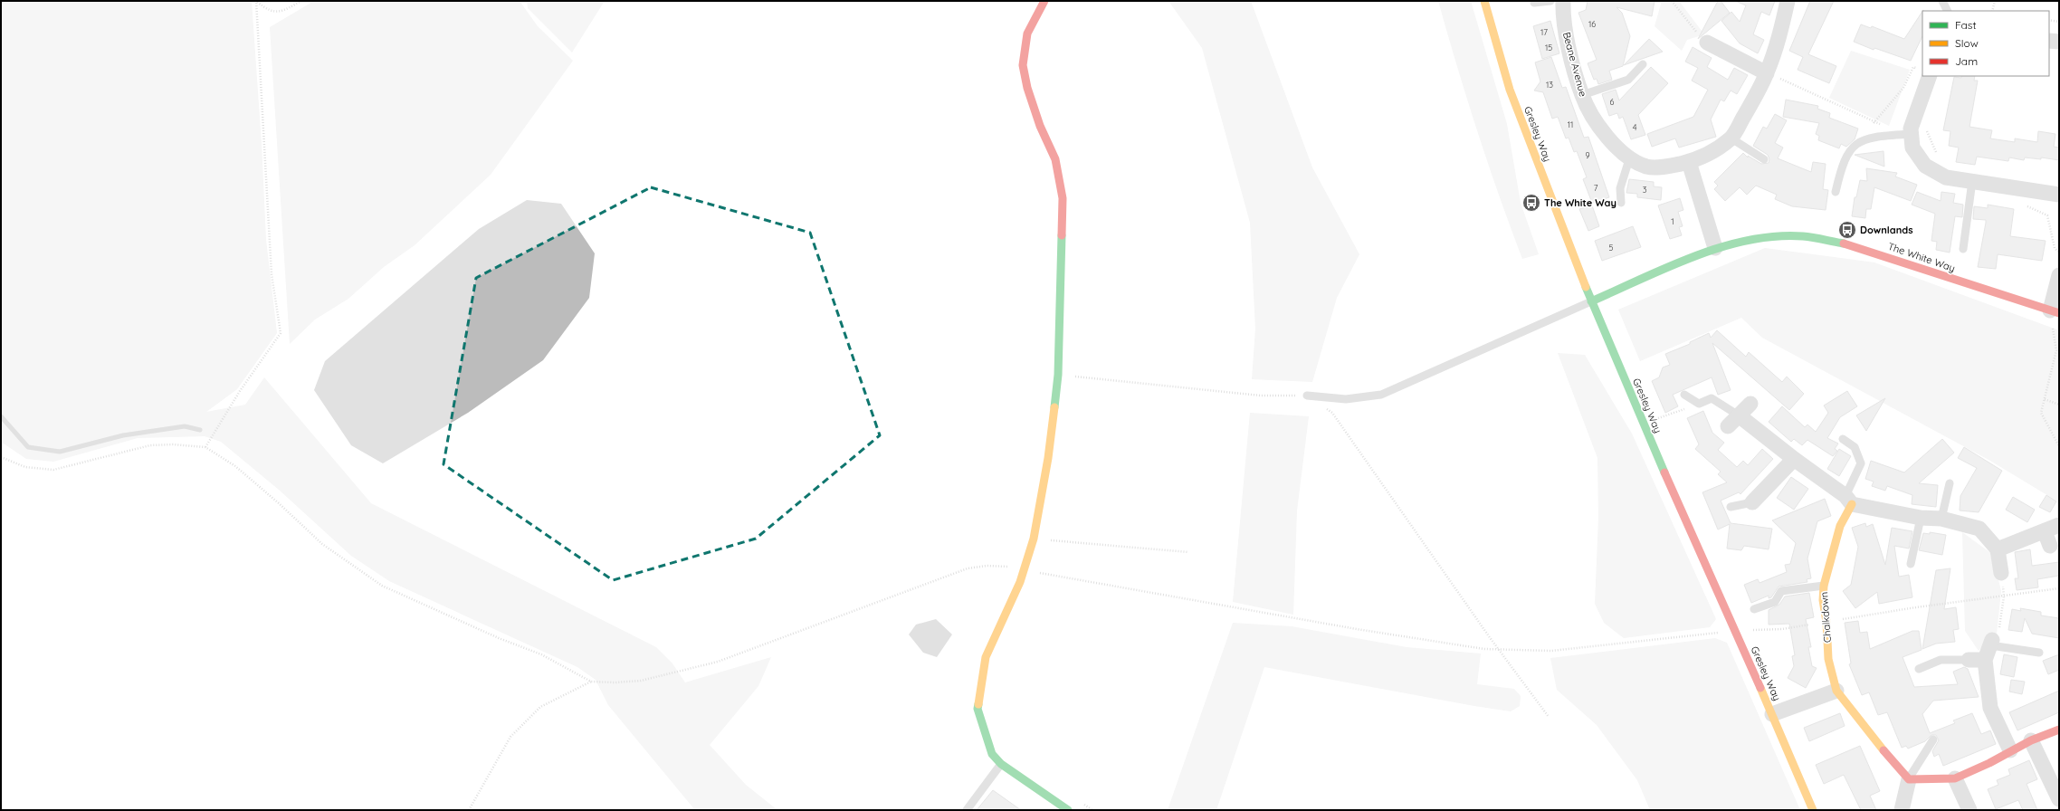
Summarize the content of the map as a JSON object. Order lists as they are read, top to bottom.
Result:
{
  "streets": {
    "street": [
      "Beane Avenue",
      "Gresley Way",
      "The White Way",
      "Chalkdown"
    ]
  },
  "crossings": [
    ["Gresley Way", "The White Way"]
  ],
  "places": {
    "bus stop": ["The White Way", "Downlands"]
  },
  "house_numbers": [
    "16",
    "17",
    "15",
    "13",
    "6",
    "11",
    "4",
    "9",
    "7",
    "3",
    "1",
    "5"
  ],
  "legend": ["Fast", "Slow", "Jam"]
}
